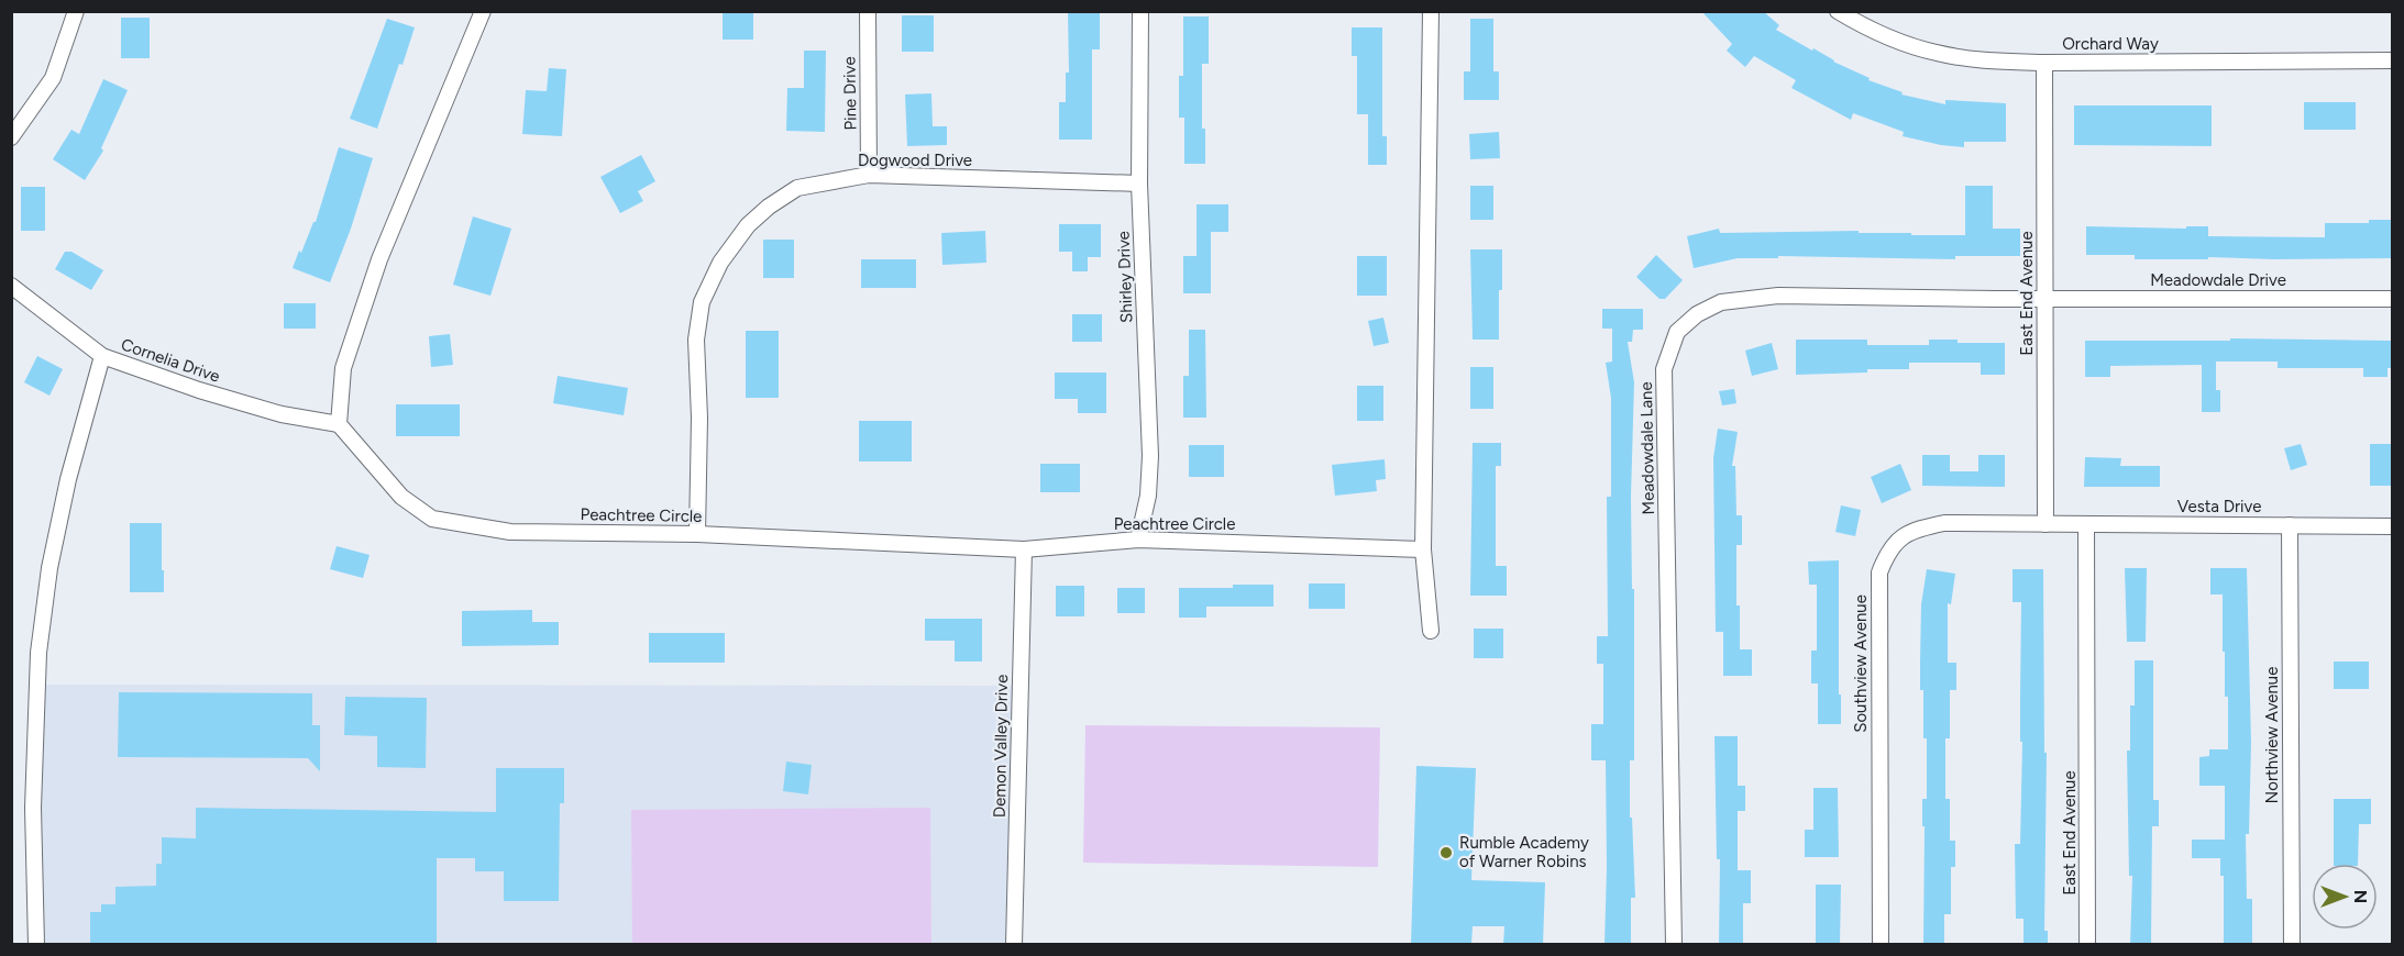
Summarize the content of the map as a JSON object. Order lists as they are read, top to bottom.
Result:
{
  "streets": {
    "street": [
      "Orchard Way",
      "Pine Drive",
      "Dogwood Drive",
      "Shirley Drive",
      "Meadowdale Drive",
      "East End Avenue",
      "Cornelia Drive",
      "Meadowdale Lane",
      "Vesta Drive",
      "Peachtree Circle",
      "Southview Avenue",
      "Northview Avenue",
      "Demon Valley Drive"
    ]
  },
  "crossings": [
    ["Orchard Way", "East End Avenue"],
    ["Pine Drive", "Dogwood Drive"],
    ["Dogwood Drive", "Shirley Drive"],
    ["Dogwood Drive", "Peachtree Circle"],
    ["Shirley Drive", "Peachtree Circle"],
    ["Meadowdale Drive", "East End Avenue"],
    ["Meadowdale Drive", "Meadowdale Lane"],
    ["East End Avenue", "Meadowdale Lane"],
    ["East End Avenue", "Vesta Drive"],
    ["East End Avenue", "Southview Avenue"],
    ["Cornelia Drive", "Peachtree Circle"],
    ["Vesta Drive", "Southview Avenue"],
    ["Vesta Drive", "Northview Avenue"],
    ["Peachtree Circle", "Demon Valley Drive"]
  ],
  "places": ["Rumble Academy of Warner Robins"],
  "north": "right"
}
